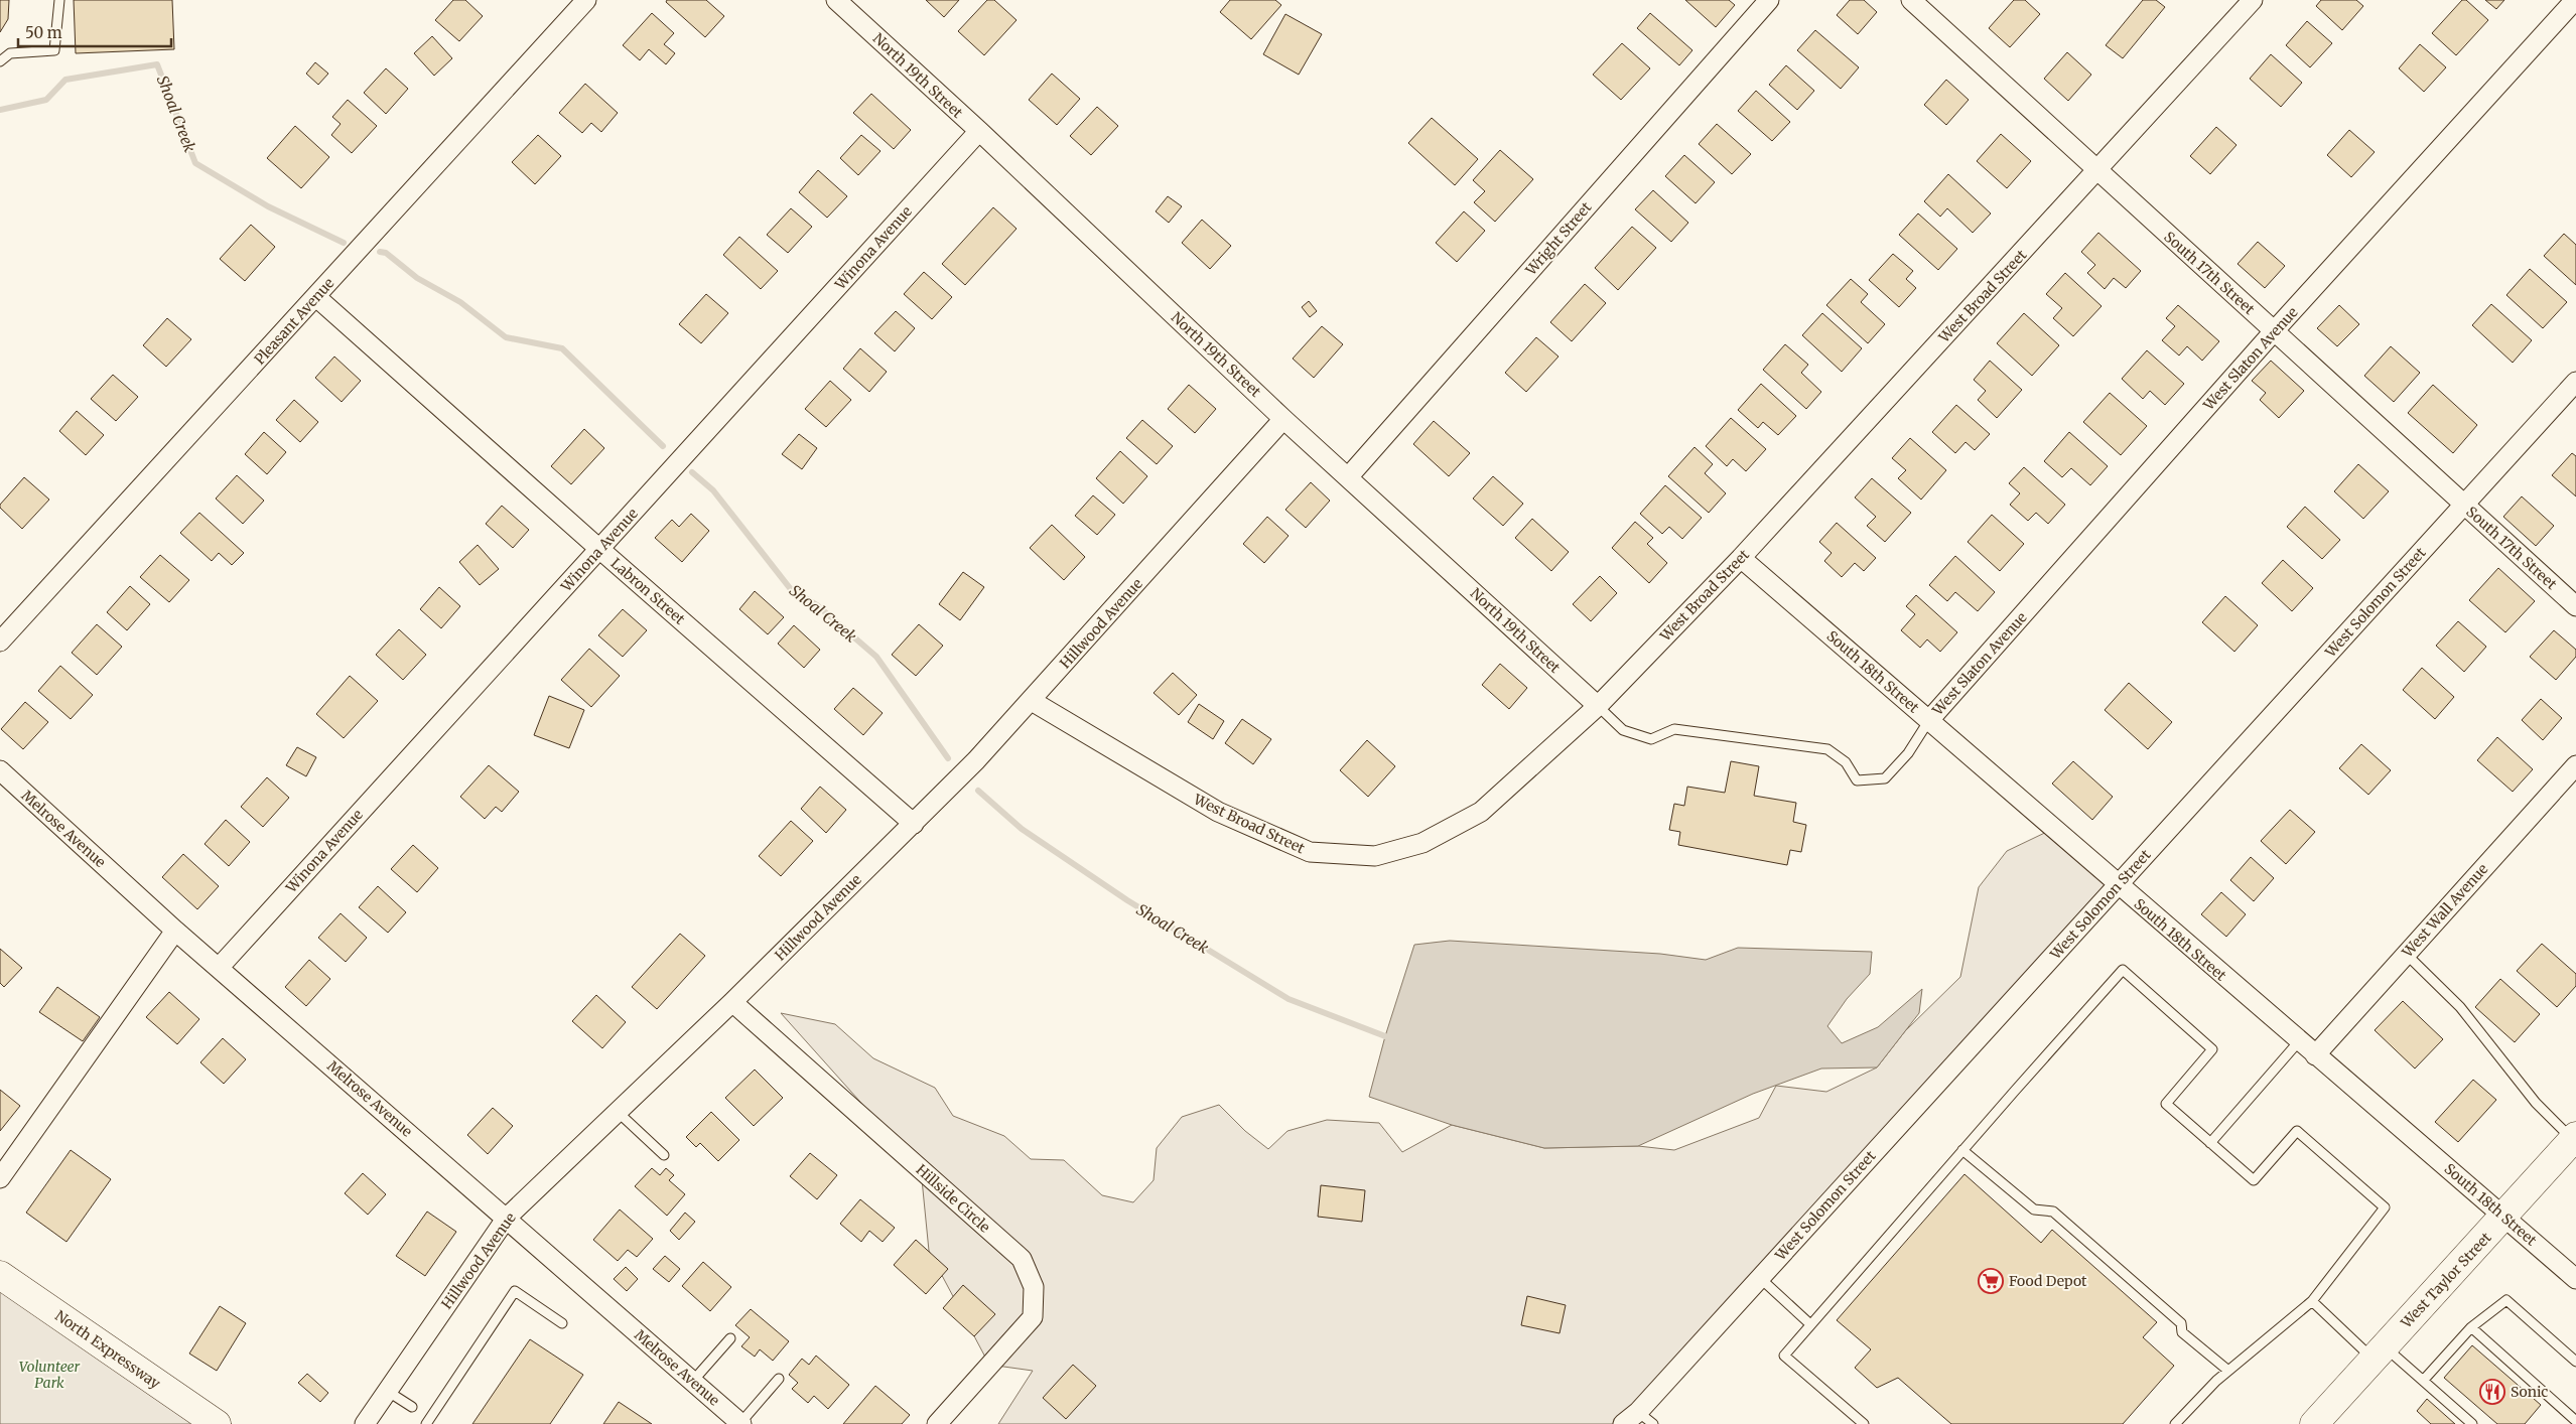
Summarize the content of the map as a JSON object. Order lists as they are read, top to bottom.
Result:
{
  "streets": {
    "main road": ["West Taylor Street", "North Expressway"],
    "street": [
      "North 19th Street",
      "Wright Street",
      "Winona Avenue",
      "South 17th Street",
      "West Broad Street",
      "Pleasant Avenue",
      "West Slaton Avenue",
      "Labron Street",
      "West Solomon Street",
      "Hillwood Avenue",
      "South 18th Street",
      "Melrose Avenue",
      "West Wall Avenue",
      "Hillside Circle"
    ]
  },
  "crossings": [
    ["North 19th Street", "Wright Street"],
    ["North 19th Street", "Winona Avenue"],
    ["North 19th Street", "West Broad Street"],
    ["North 19th Street", "Hillwood Avenue"],
    ["Winona Avenue", "Labron Street"],
    ["Winona Avenue", "Melrose Avenue"],
    ["South 17th Street", "West Broad Street"],
    ["South 17th Street", "West Slaton Avenue"],
    ["South 17th Street", "West Solomon Street"],
    ["West Broad Street", "Hillwood Avenue"],
    ["West Broad Street", "South 18th Street"],
    ["Pleasant Avenue", "Labron Street"],
    ["West Slaton Avenue", "South 18th Street"],
    ["Labron Street", "Hillwood Avenue"],
    ["West Solomon Street", "South 18th Street"],
    ["Hillwood Avenue", "Melrose Avenue"],
    ["Hillwood Avenue", "Hillside Circle"],
    ["South 18th Street", "West Wall Avenue"],
    ["South 18th Street", "West Taylor Street"]
  ],
  "water": ["Shoal Creek"],
  "parks": ["Volunteer Park"],
  "places": {
    "supermarket": ["Food Depot"],
    "restaurant": ["Sonic"]
  },
  "scale_bar": "50 m"
}
